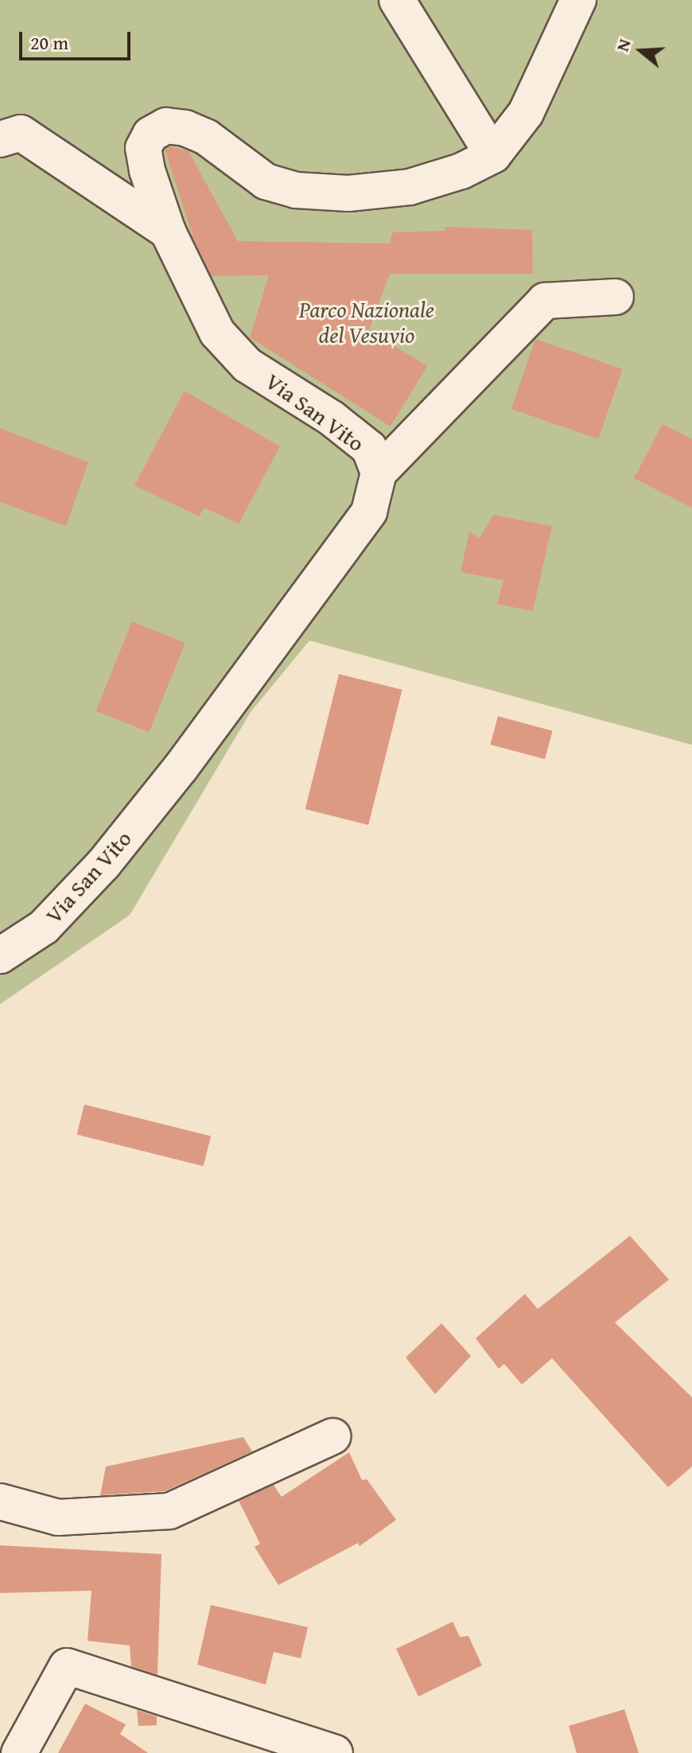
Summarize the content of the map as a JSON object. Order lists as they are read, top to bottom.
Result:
{
  "streets": {
    "street": ["Via San Vito"]
  },
  "parks": ["Parco Nazionale del Vesuvio"],
  "scale_bar": "20 m",
  "north": "left"
}
